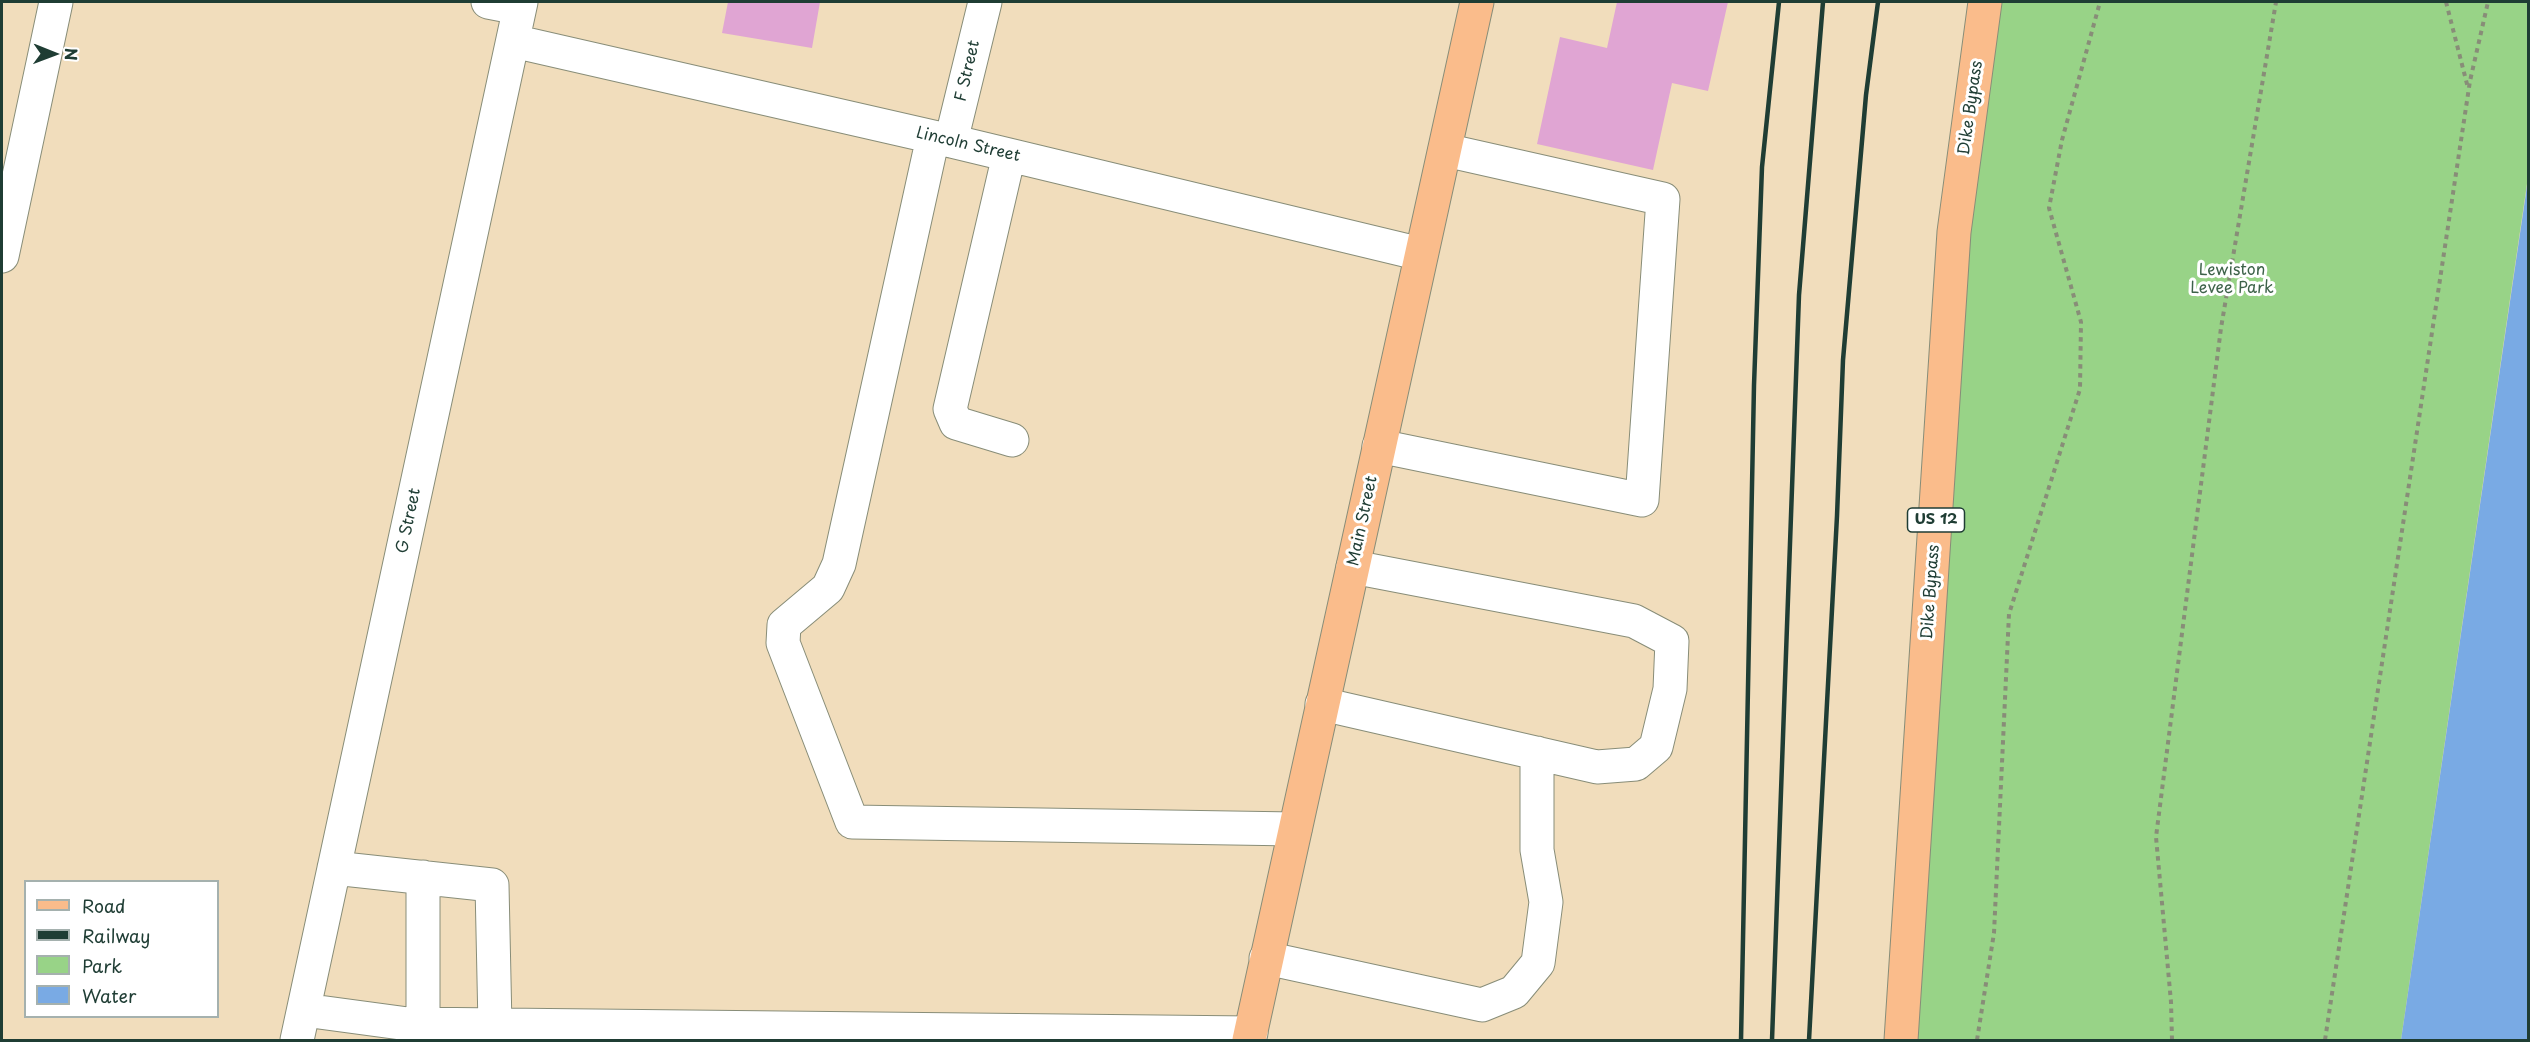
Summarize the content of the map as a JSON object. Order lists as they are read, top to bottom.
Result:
{
  "streets": {
    "main road": ["Dike Bypass", "US 12", "Main Street"],
    "street": ["F Street", "Lincoln Street", "G Street"]
  },
  "crossings": [
    ["F Street", "Lincoln Street"],
    ["F Street", "Main Street"],
    ["Lincoln Street", "G Street"],
    ["Lincoln Street", "Main Street"]
  ],
  "parks": ["Lewiston Levee Park"],
  "legend": [
    "Road",
    "Railway",
    "Park",
    "Water"
  ],
  "north": "right"
}
